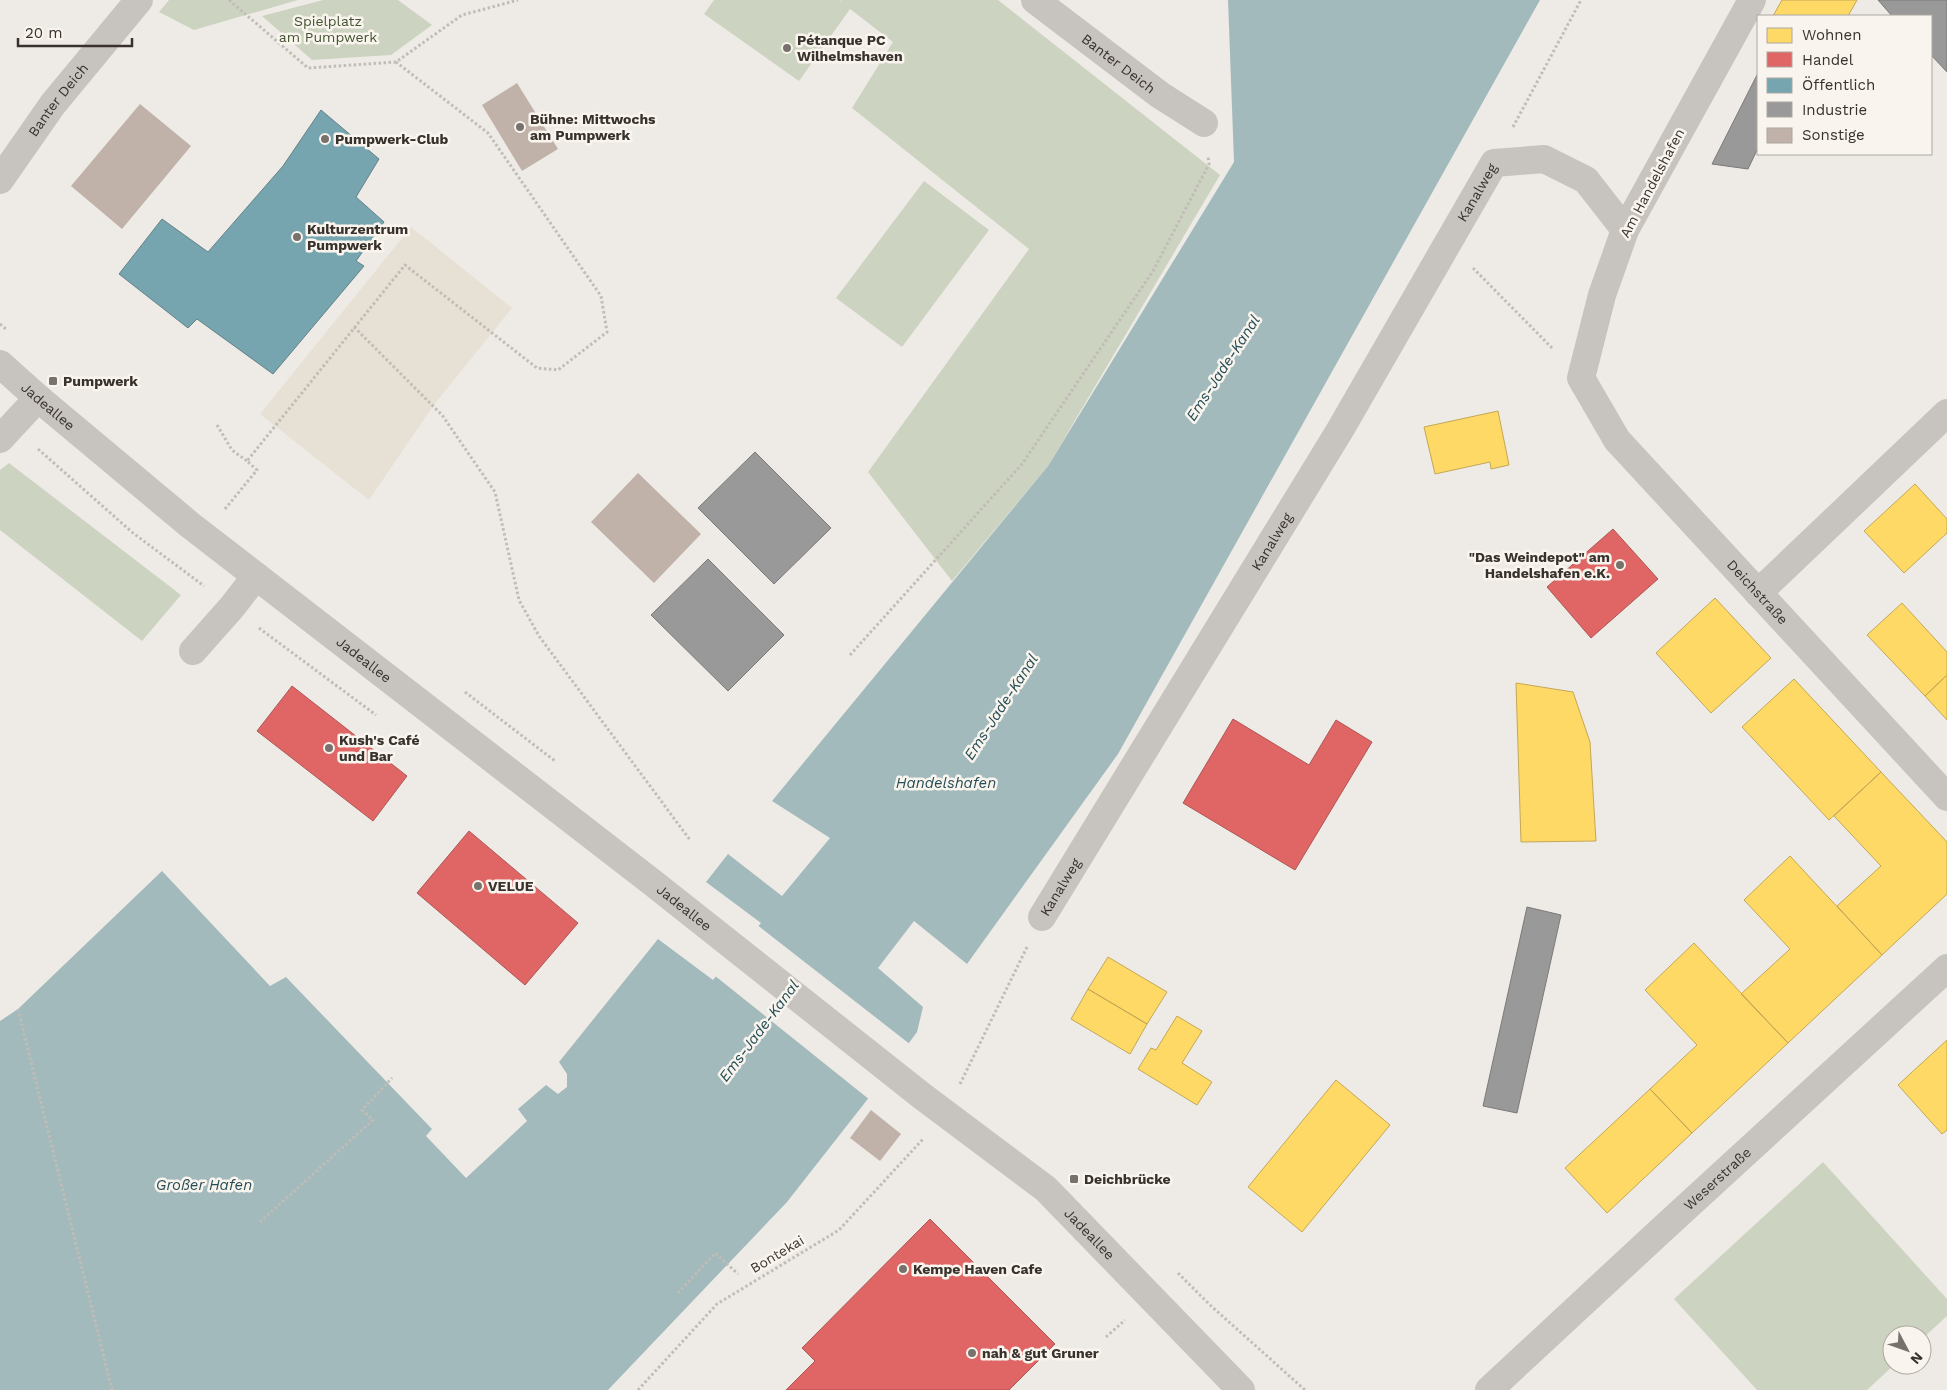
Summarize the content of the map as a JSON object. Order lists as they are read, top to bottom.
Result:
{
  "streets": {
    "street": [
      "Banter Deich",
      "Am Handelshafen",
      "Kanalweg",
      "Jadeallee",
      "Deichstraße",
      "Weserstraße"
    ],
    "path": ["Bontekai"]
  },
  "crossings": [
    ["Am Handelshafen", "Deichstraße"]
  ],
  "water": ["Ems-Jade-Kanal", "Handelshafen", "Großer Hafen"],
  "parks": ["Spielplatz am Pumpwerk"],
  "places": {
    "other": [
      "Pétanque PC Wilhelmshaven",
      "Bühne: Mittwochs am Pumpwerk",
      "Pumpwerk-Club",
      "Kulturzentrum Pumpwerk",
      "\"Das Weindepot\" am Handelshafen e.K.",
      "Kush's Café und Bar",
      "VELUE",
      "Kempe Haven Cafe",
      "nah & gut Gruner"
    ],
    "transit": ["Pumpwerk", "Deichbrücke"]
  },
  "legend": [
    "Wohnen",
    "Handel",
    "Öffentlich",
    "Industrie",
    "Sonstige"
  ],
  "scale_bar": "20 m",
  "north": "bottom right"
}
